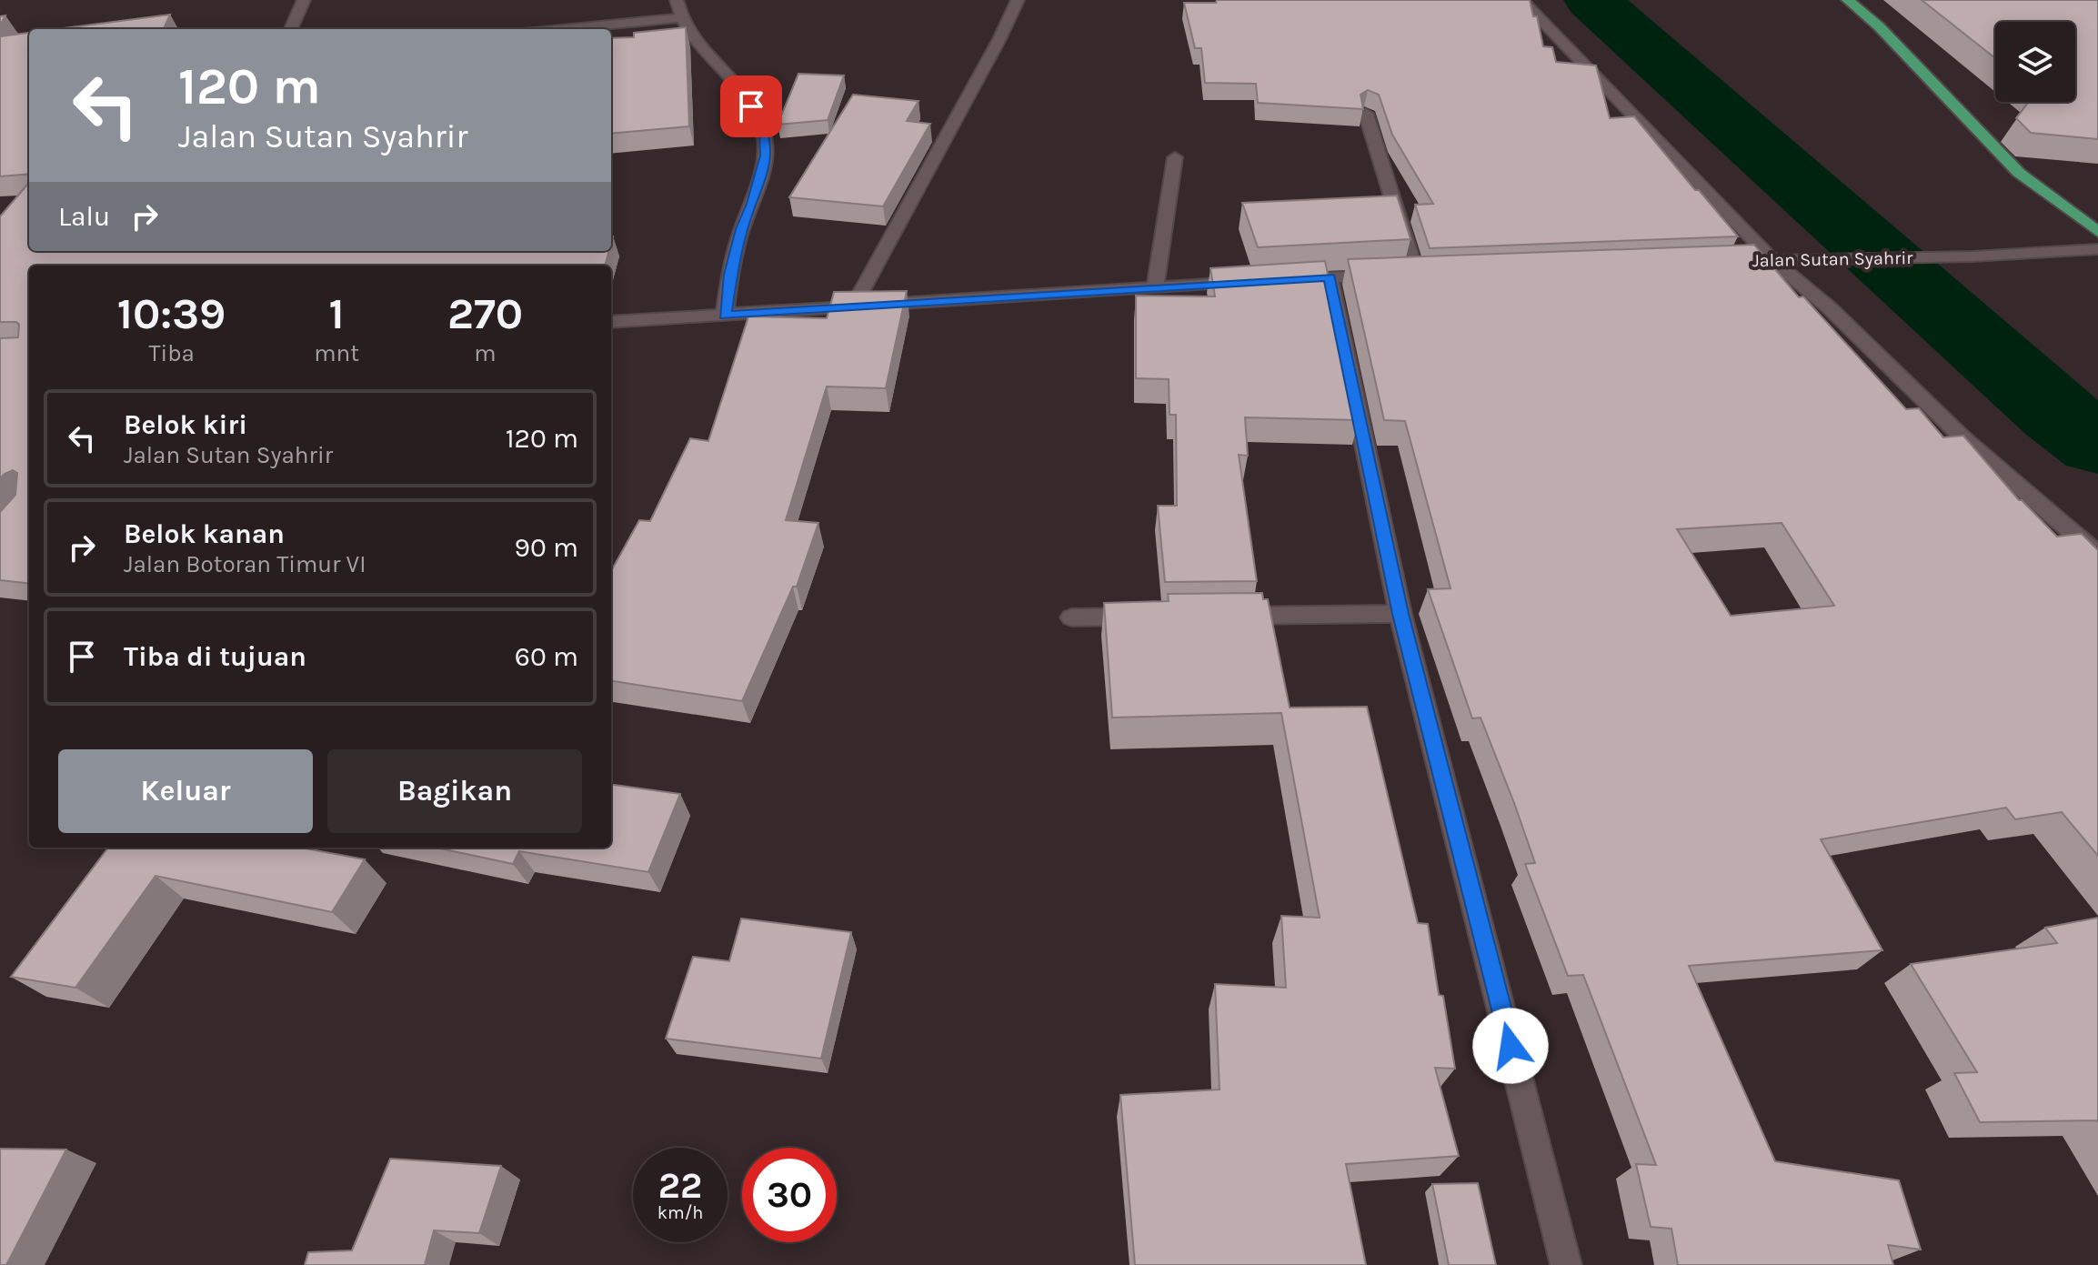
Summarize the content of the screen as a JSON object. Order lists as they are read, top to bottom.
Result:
{
  "streets": {
    "street": ["Jalan Sutan Syahrir"]
  },
  "page": {
    "turn": ["120 m", "Jalan Sutan Syahrir"],
    "then": "Lalu",
    "eta": [
      "10:39",
      "Tiba",
      "1",
      "mnt",
      "270",
      "m"
    ],
    "list": [
      {
        "name": "Belok kiri",
        "note": "Jalan Sutan Syahrir",
        "value": "120 m"
      },
      {
        "name": "Belok kanan",
        "note": "Jalan Botoran Timur VI",
        "value": "90 m"
      },
      {
        "name": "Tiba di tujuan",
        "value": "60 m"
      }
    ],
    "buttons": ["Keluar", "Bagikan"],
    "speed": "22 km/h",
    "limit": "30"
  }
}
